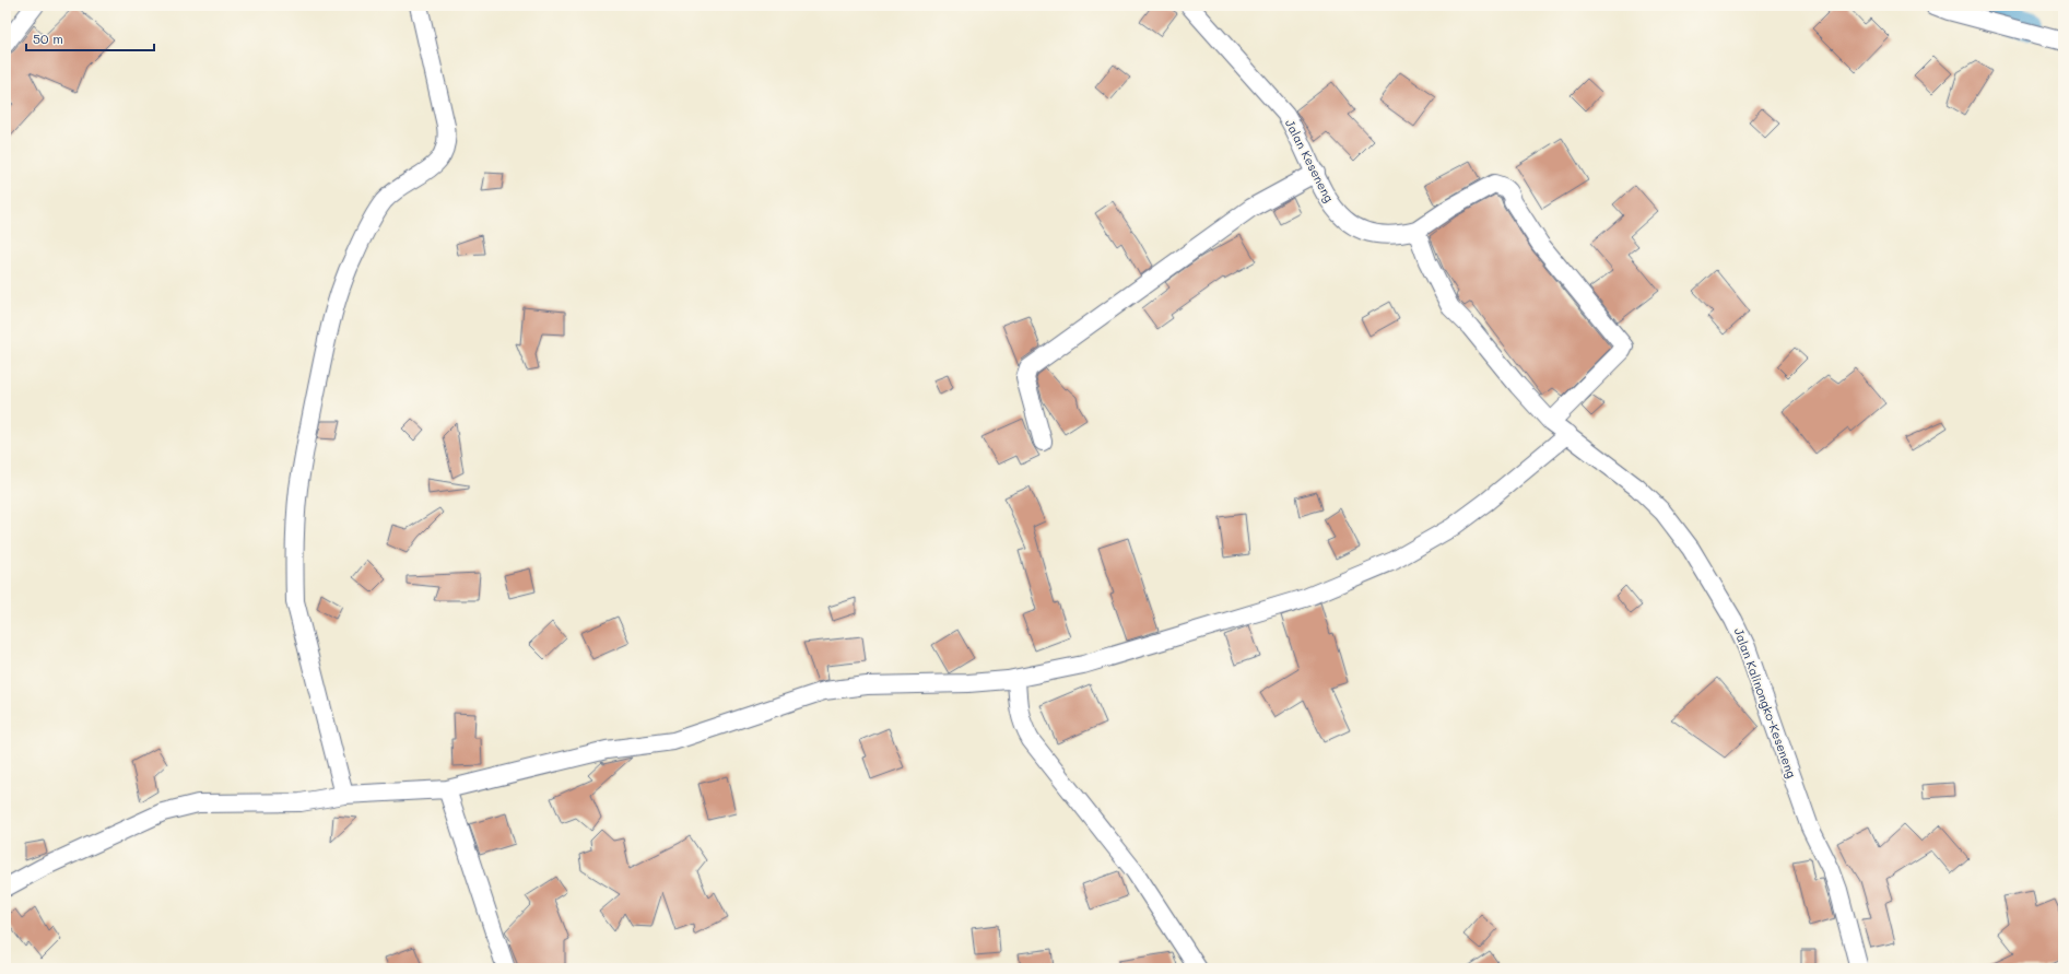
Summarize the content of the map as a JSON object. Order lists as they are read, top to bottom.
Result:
{
  "streets": {
    "street": ["Jalan Keseneng", "Jalan Kalinongko-Keseneng"]
  },
  "scale_bar": "50 m"
}
